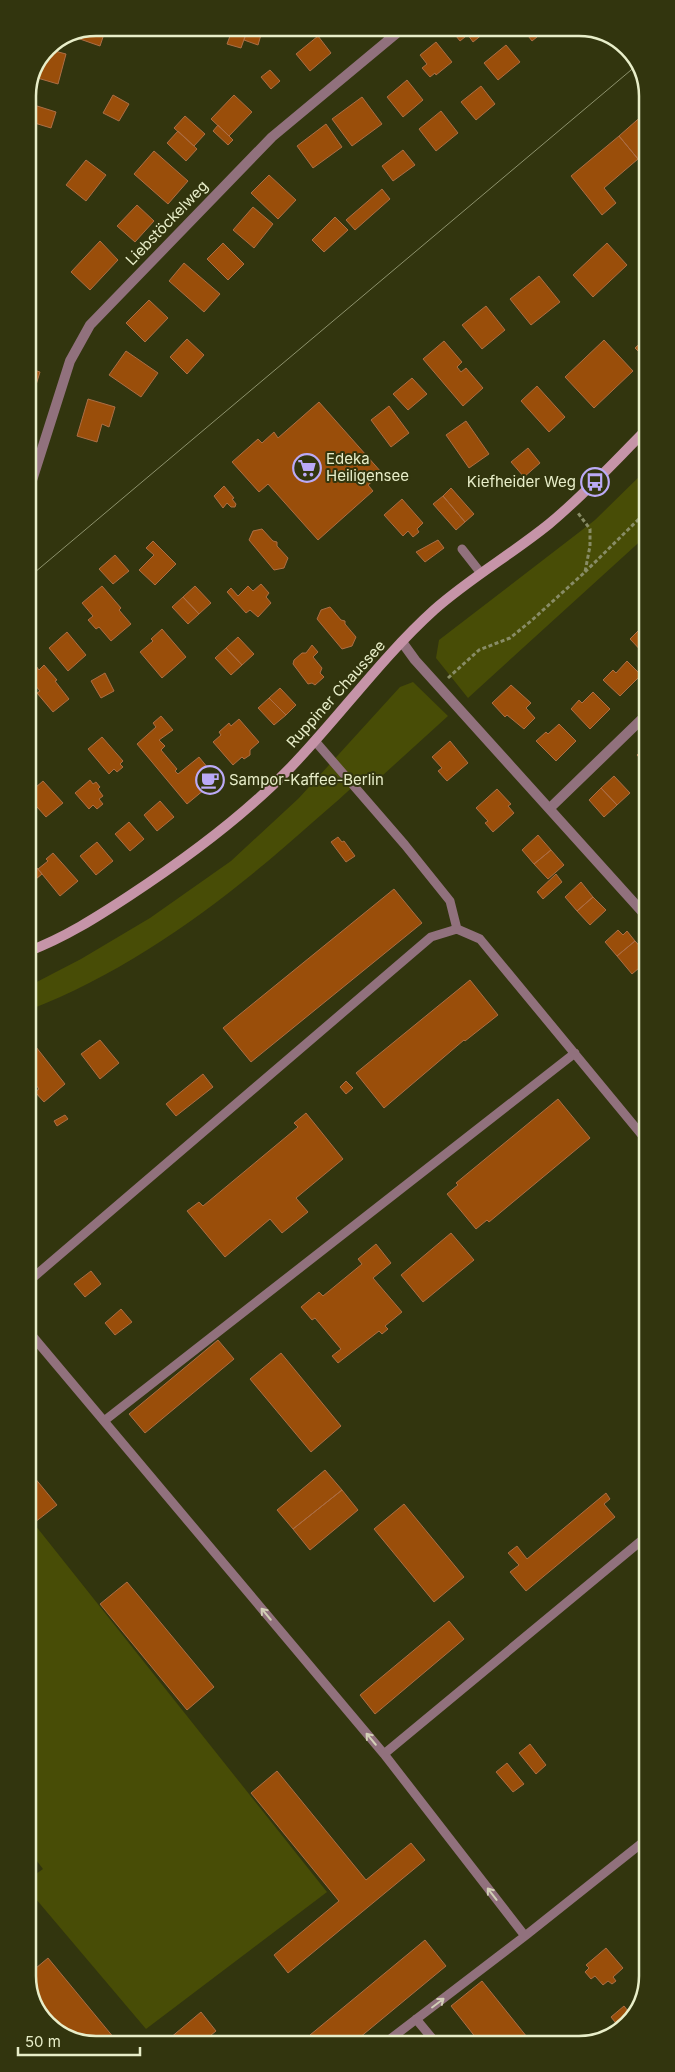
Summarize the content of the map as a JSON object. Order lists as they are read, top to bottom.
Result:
{
  "streets": {
    "main road": ["Ruppiner Chaussee"],
    "street": ["Liebstöckelweg"]
  },
  "places": {
    "supermarket": ["Edeka Heiligensee"],
    "bus stop": ["Kiefheider Weg"],
    "cafe": ["Sampor-Kaffee-Berlin"]
  },
  "scale_bar": "50 m"
}
